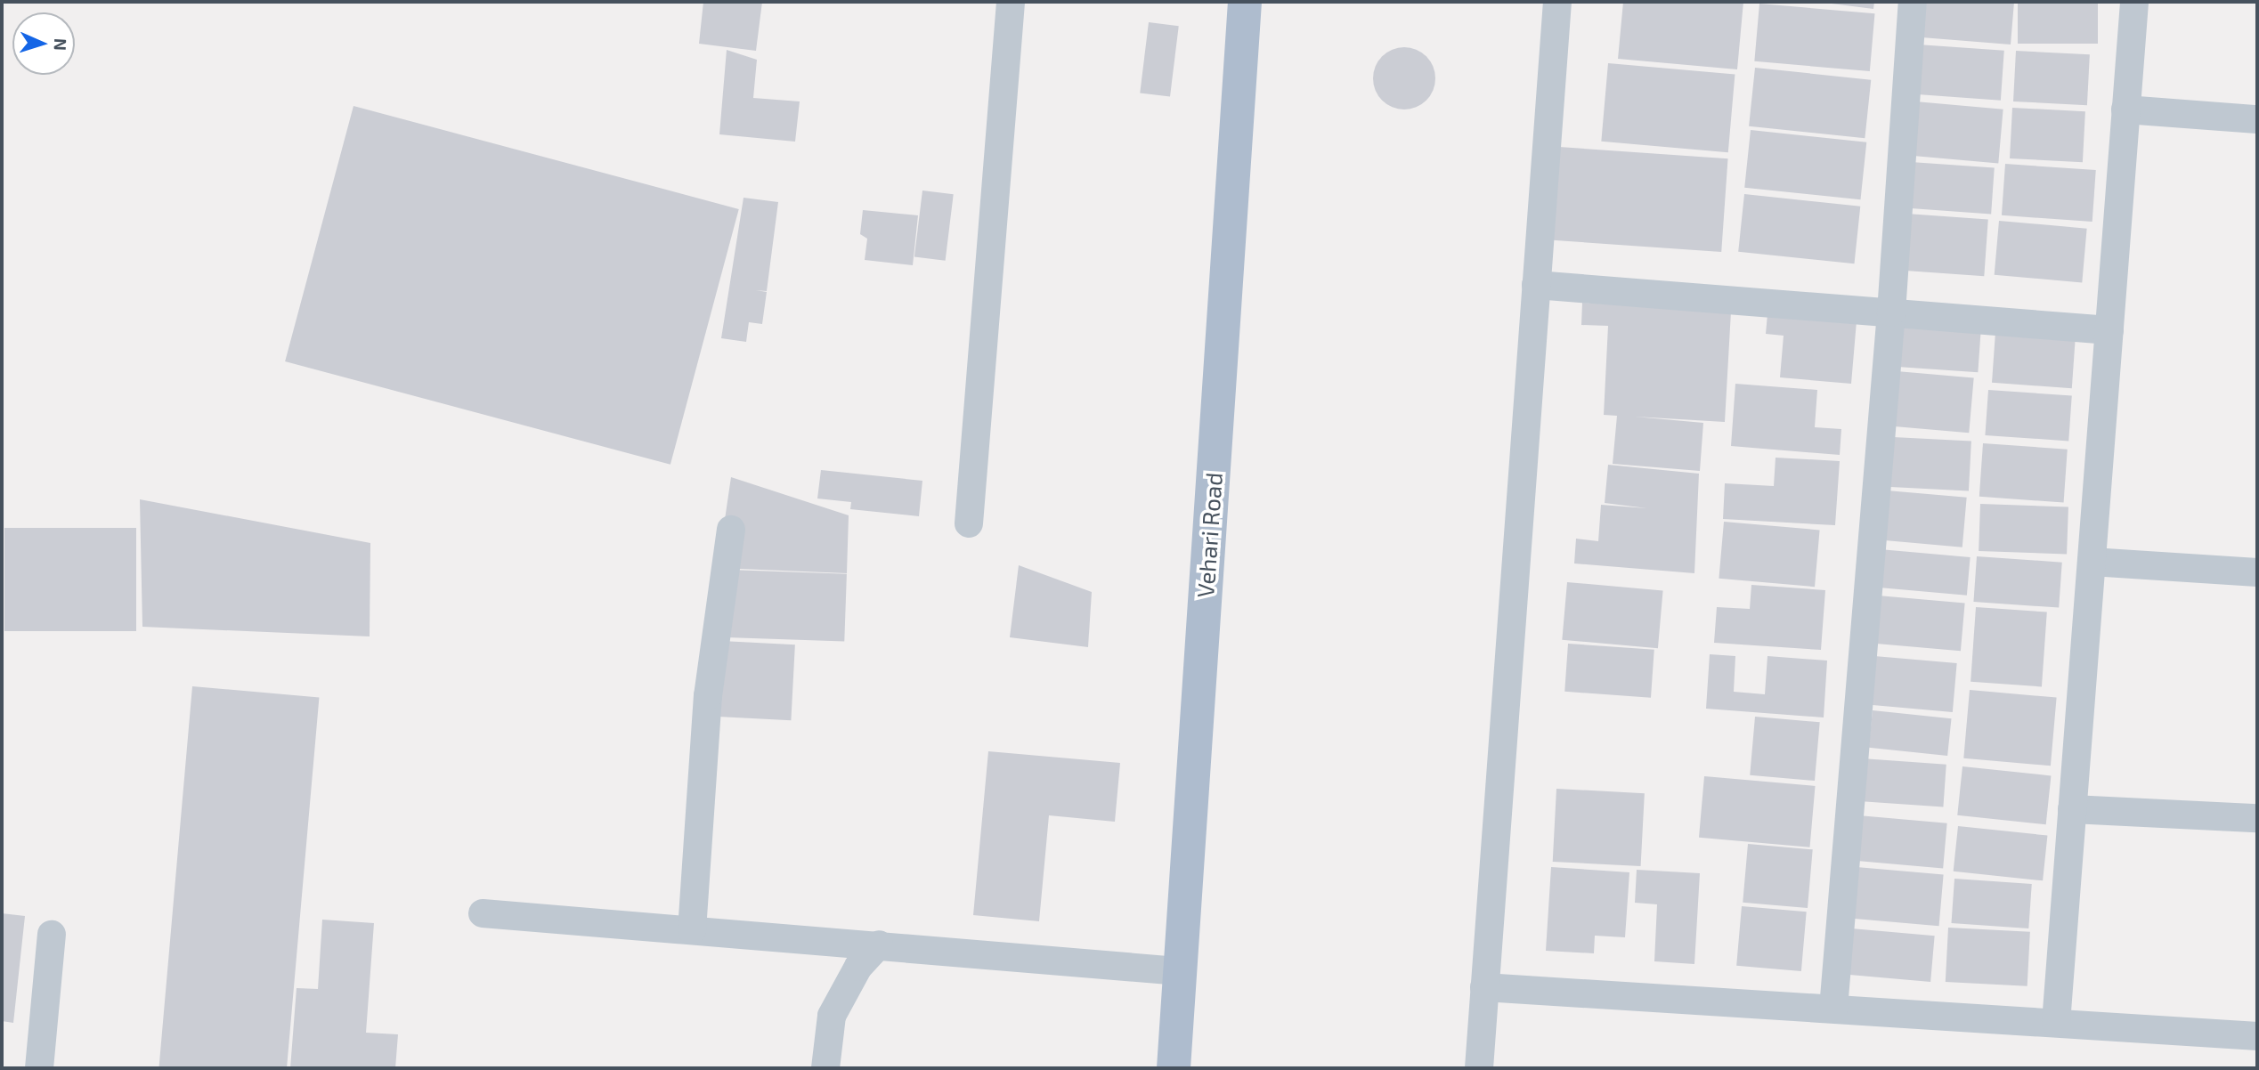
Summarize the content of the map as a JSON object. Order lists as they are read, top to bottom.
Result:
{
  "streets": {
    "main road": ["Vehari Road"]
  },
  "north": "right"
}
